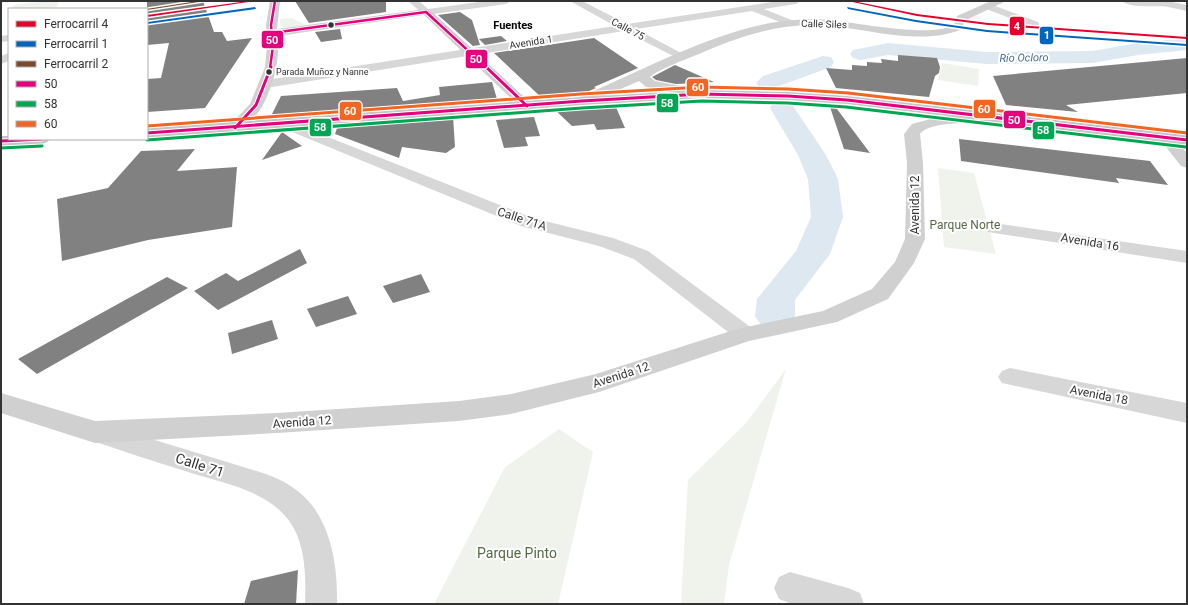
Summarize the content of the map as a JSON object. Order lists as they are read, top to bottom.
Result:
{
  "streets": {
    "street": [
      "Calle Siles",
      "Calle 75",
      "Avenida 1",
      "Avenida 12",
      "Calle 71A",
      "Avenida 16",
      "Avenida 18",
      "Calle 71"
    ]
  },
  "crossings": [
    ["Calle Siles", "Calle 75"],
    ["Calle 75", "Avenida 1"],
    ["Avenida 12", "Calle 71A"],
    ["Avenida 12", "Calle 71"]
  ],
  "districts": ["Fuentes"],
  "water": ["Río Ocloro"],
  "parks": ["Parque Norte", "Parque Pinto"],
  "places": ["Parada Muñoz y Nanne"],
  "lines": [
    "rail line 4",
    "rail line 2",
    "transit line 50",
    "rail line 1",
    "transit line 60",
    "transit line 58"
  ],
  "legend": [
    "Ferrocarril 4",
    "Ferrocarril 1",
    "Ferrocarril 2",
    "50",
    "58",
    "60"
  ]
}
